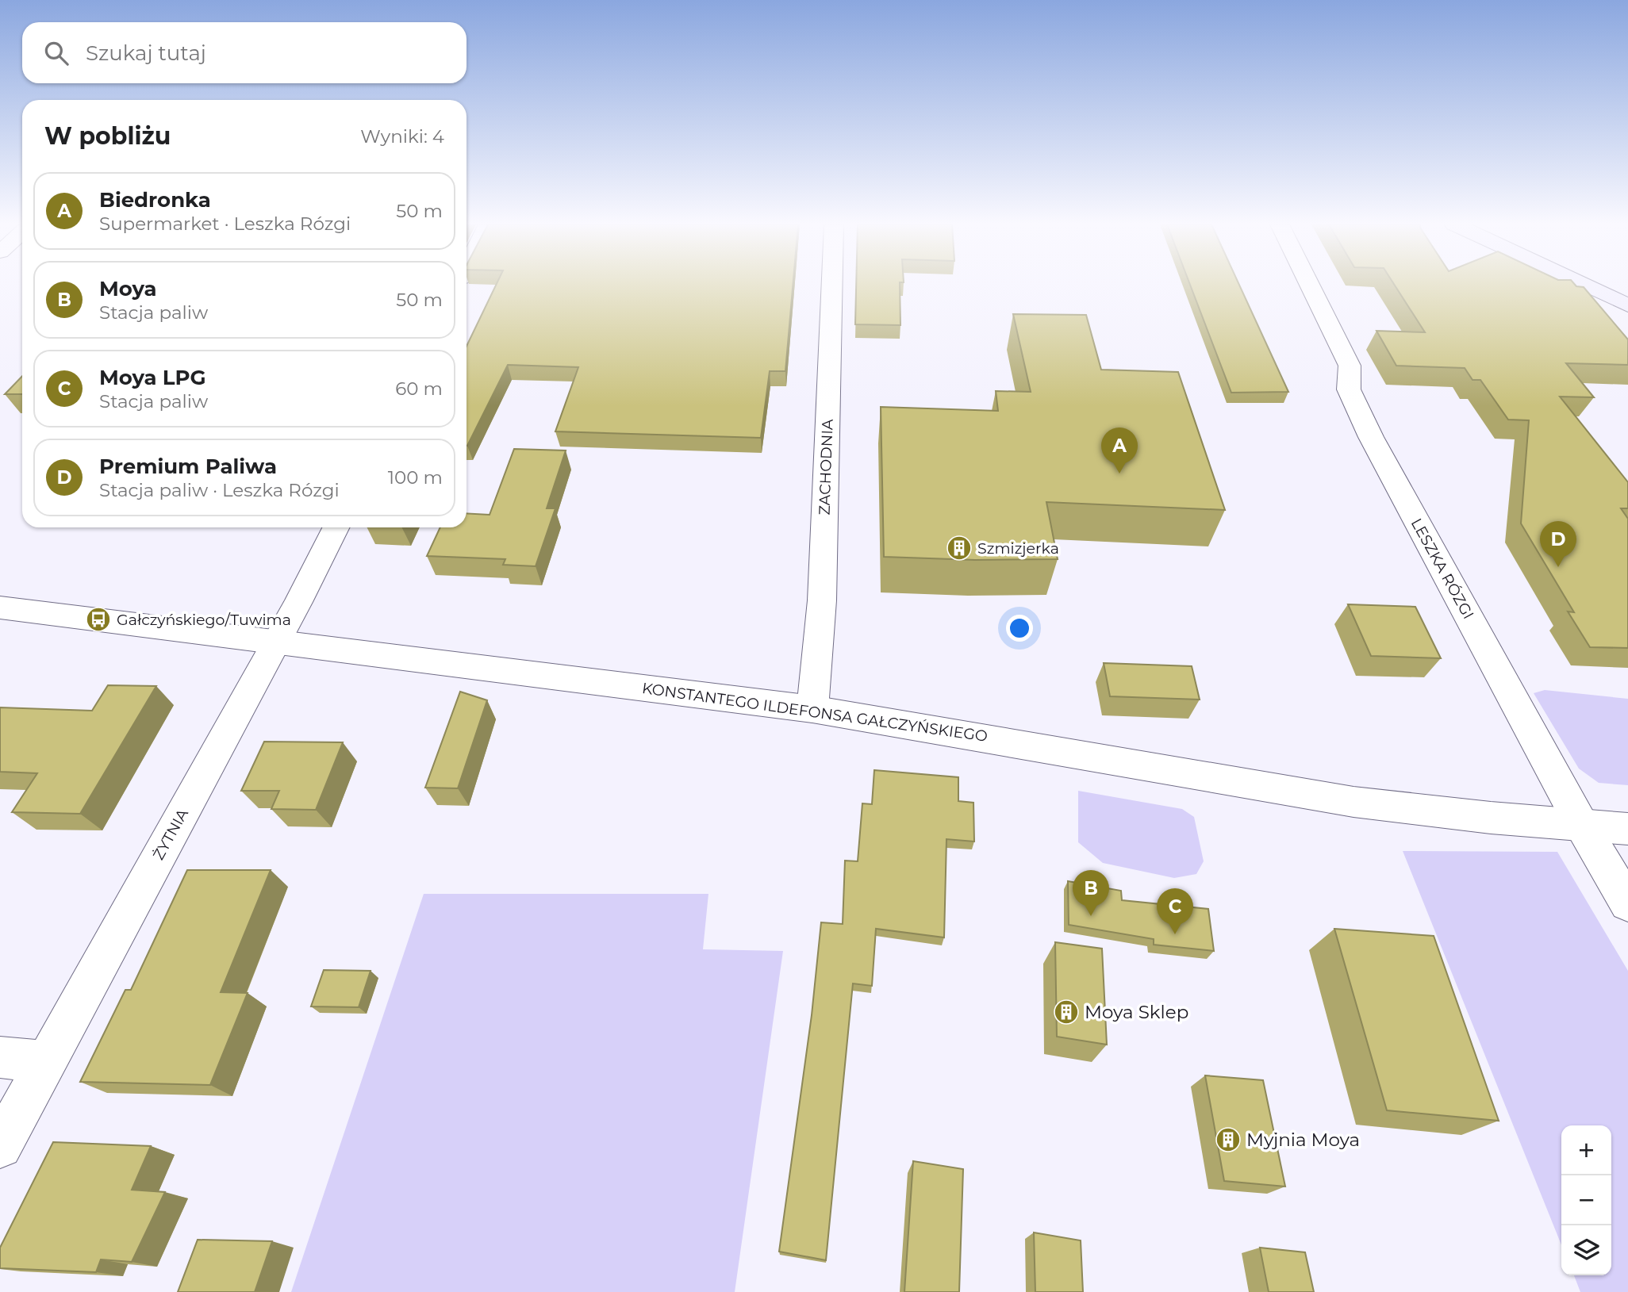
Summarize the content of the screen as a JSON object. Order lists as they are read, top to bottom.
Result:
{
  "streets": {
    "street": [
      "ZACHODNIA",
      "LESZKA RÓZGI",
      "KONSTANTEGO ILDEFONSA GAŁCZYŃSKIEGO",
      "ŻYTNIA"
    ]
  },
  "crossings": [
    ["ZACHODNIA", "KONSTANTEGO ILDEFONSA GAŁCZYŃSKIEGO"],
    ["LESZKA RÓZGI", "KONSTANTEGO ILDEFONSA GAŁCZYŃSKIEGO"],
    ["KONSTANTEGO ILDEFONSA GAŁCZYŃSKIEGO", "ŻYTNIA"]
  ],
  "places": {
    "building": ["Szmizjerka", "Moya Sklep", "Myjnia Moya"],
    "bus stop": ["Gałczyńskiego/Tuwima"]
  },
  "page": {
    "search": "Szukaj tutaj",
    "heading": ["W pobliżu", "Wyniki: 4"],
    "list": [
      {
        "mark": "A",
        "name": "Biedronka",
        "note": "Supermarket · Leszka Rózgi",
        "value": "50 m"
      },
      {
        "mark": "B",
        "name": "Moya",
        "note": "Stacja paliw",
        "value": "50 m"
      },
      {
        "mark": "C",
        "name": "Moya LPG",
        "note": "Stacja paliw",
        "value": "60 m"
      },
      {
        "mark": "D",
        "name": "Premium Paliwa",
        "note": "Stacja paliw · Leszka Rózgi",
        "value": "100 m"
      }
    ],
    "pins": [
      "A",
      "D",
      "B",
      "C"
    ],
    "map_buttons": ["+", "−"]
  }
}
